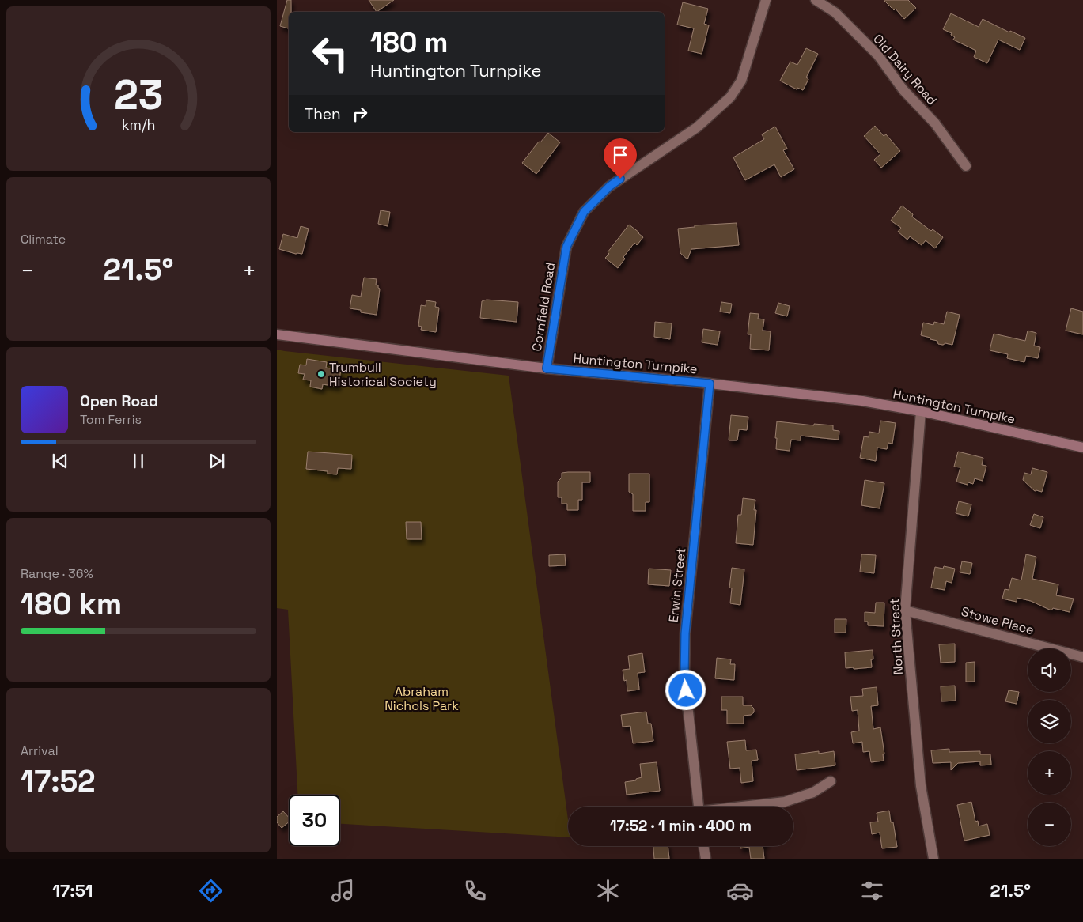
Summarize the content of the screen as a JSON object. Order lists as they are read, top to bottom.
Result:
{
  "streets": {
    "main road": ["Huntington Turnpike"],
    "street": [
      "Old Dairy Road",
      "Cornfield Road",
      "Erwin Street",
      "Stowe Place",
      "North Street"
    ]
  },
  "crossings": [
    ["Cornfield Road", "Huntington Turnpike"],
    ["Huntington Turnpike", "Erwin Street"],
    ["Huntington Turnpike", "North Street"],
    ["Stowe Place", "North Street"]
  ],
  "parks": ["Abraham Nichols Park"],
  "places": ["Trumbull Historical Society"],
  "page": {
    "turn": ["180 m", "Huntington Turnpike"],
    "then": "Then",
    "tile": [
      "Climate",
      ["Range · 36%", "180 km"],
      ["Arrival", "17:52"]
    ],
    "heat": ["−", "21.5°", "+"],
    "song": ["Open Road", "Tom Ferris"],
    "map_buttons": ["+", "−"],
    "limit": "30",
    "trip": "17:52 · 1 min · 400 m",
    "tabs": ["17:51", "21.5°"],
    "gauge": ["23", "km/h"]
  }
}
